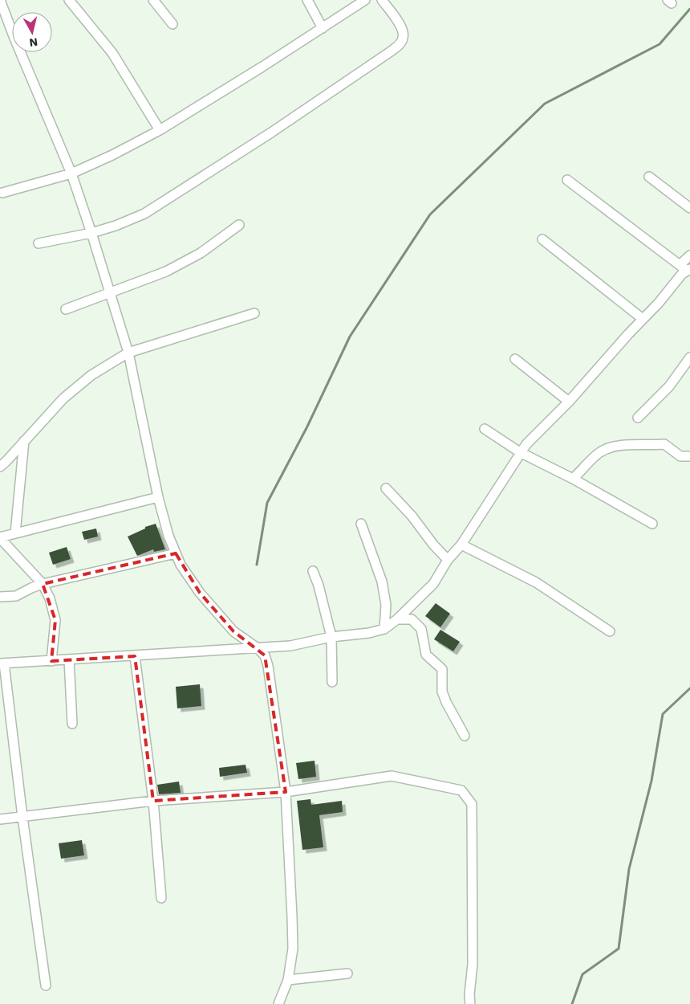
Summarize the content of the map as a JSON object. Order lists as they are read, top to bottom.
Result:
{
  "north": "bottom"
}
